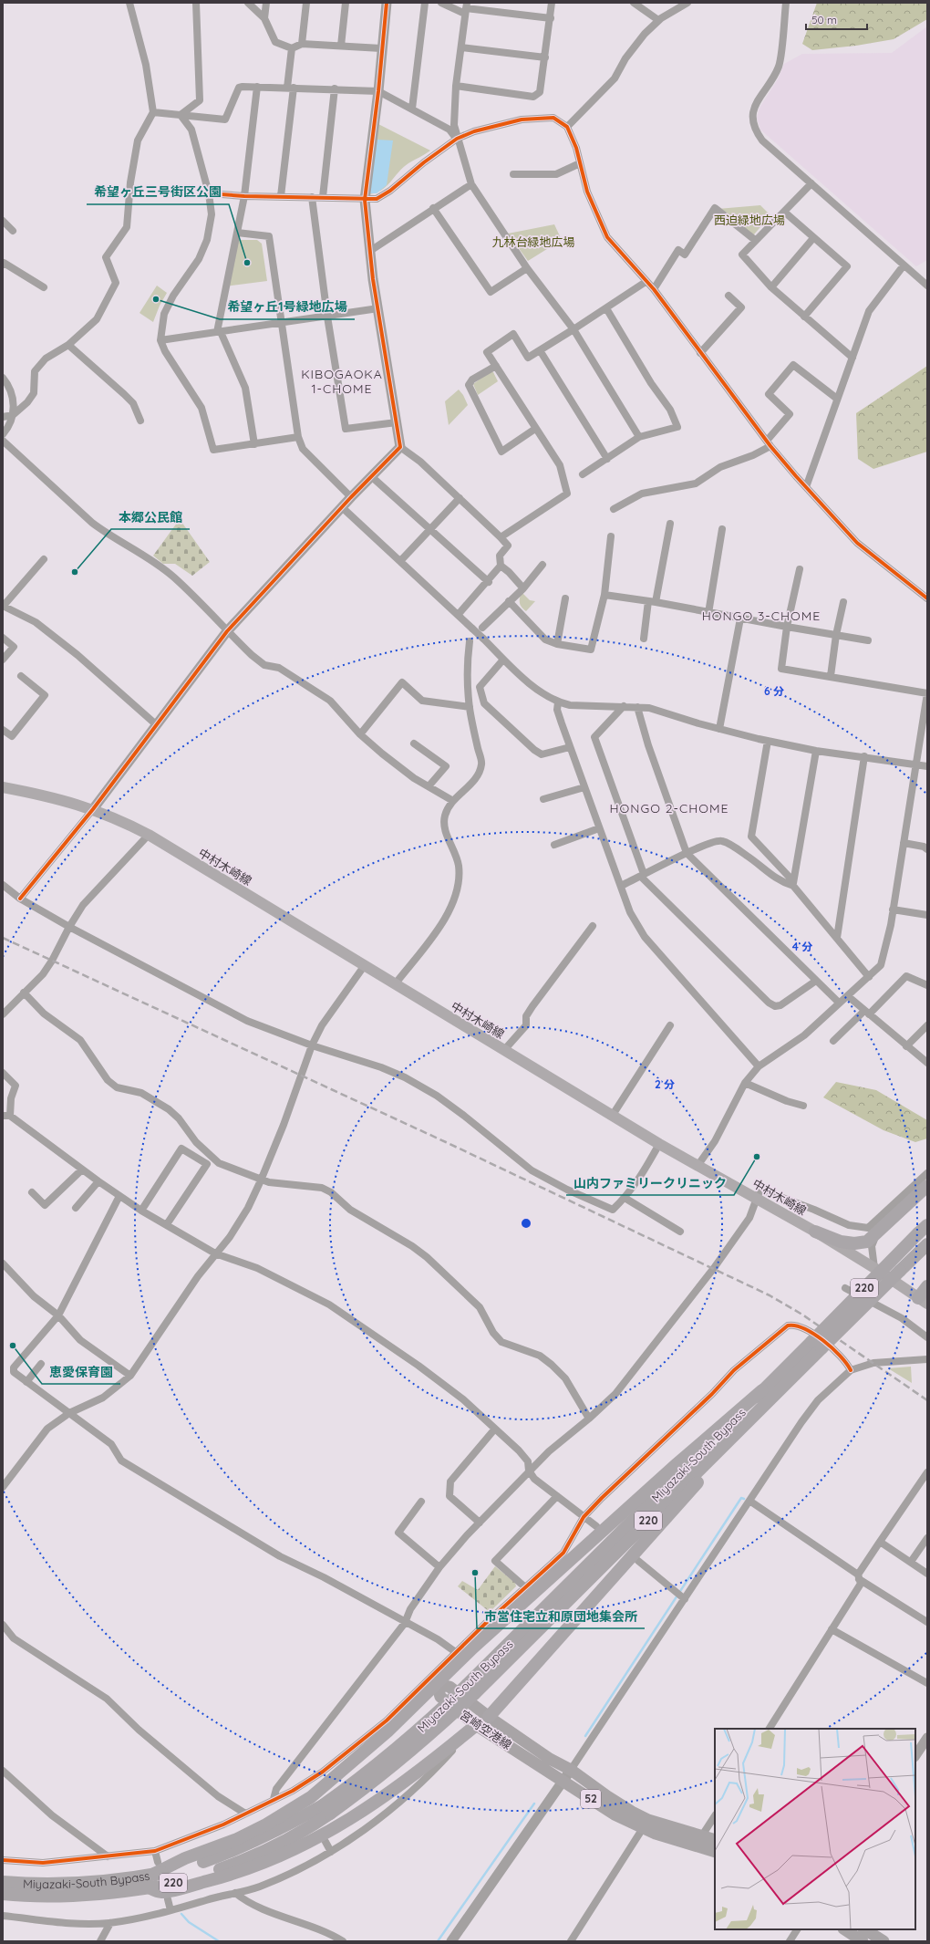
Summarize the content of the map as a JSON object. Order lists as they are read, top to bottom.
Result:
{
  "streets": {
    "highway": ["220", "Miyazaki-South Bypass"],
    "main road": ["中村木崎線", "宮崎空港線", "52"]
  },
  "crossings": [
    ["220", "Miyazaki-South Bypass"],
    ["220", "宮崎空港線"]
  ],
  "districts": ["KIBOGAOKA 1-CHOME", "HONGO 3-CHOME", "HONGO 2-CHOME"],
  "parks": ["西迫緑地広場", "九林台緑地広場"],
  "places": [
    "希望ヶ丘三号街区公園",
    "希望ヶ丘1号緑地広場",
    "本郷公民館",
    "山内ファミリークリニック",
    "恵愛保育園",
    "市営住宅立和原団地集会所"
  ],
  "scale_bar": "50 m",
  "rings": ["6 分", "4 分", "2 分"]
}
